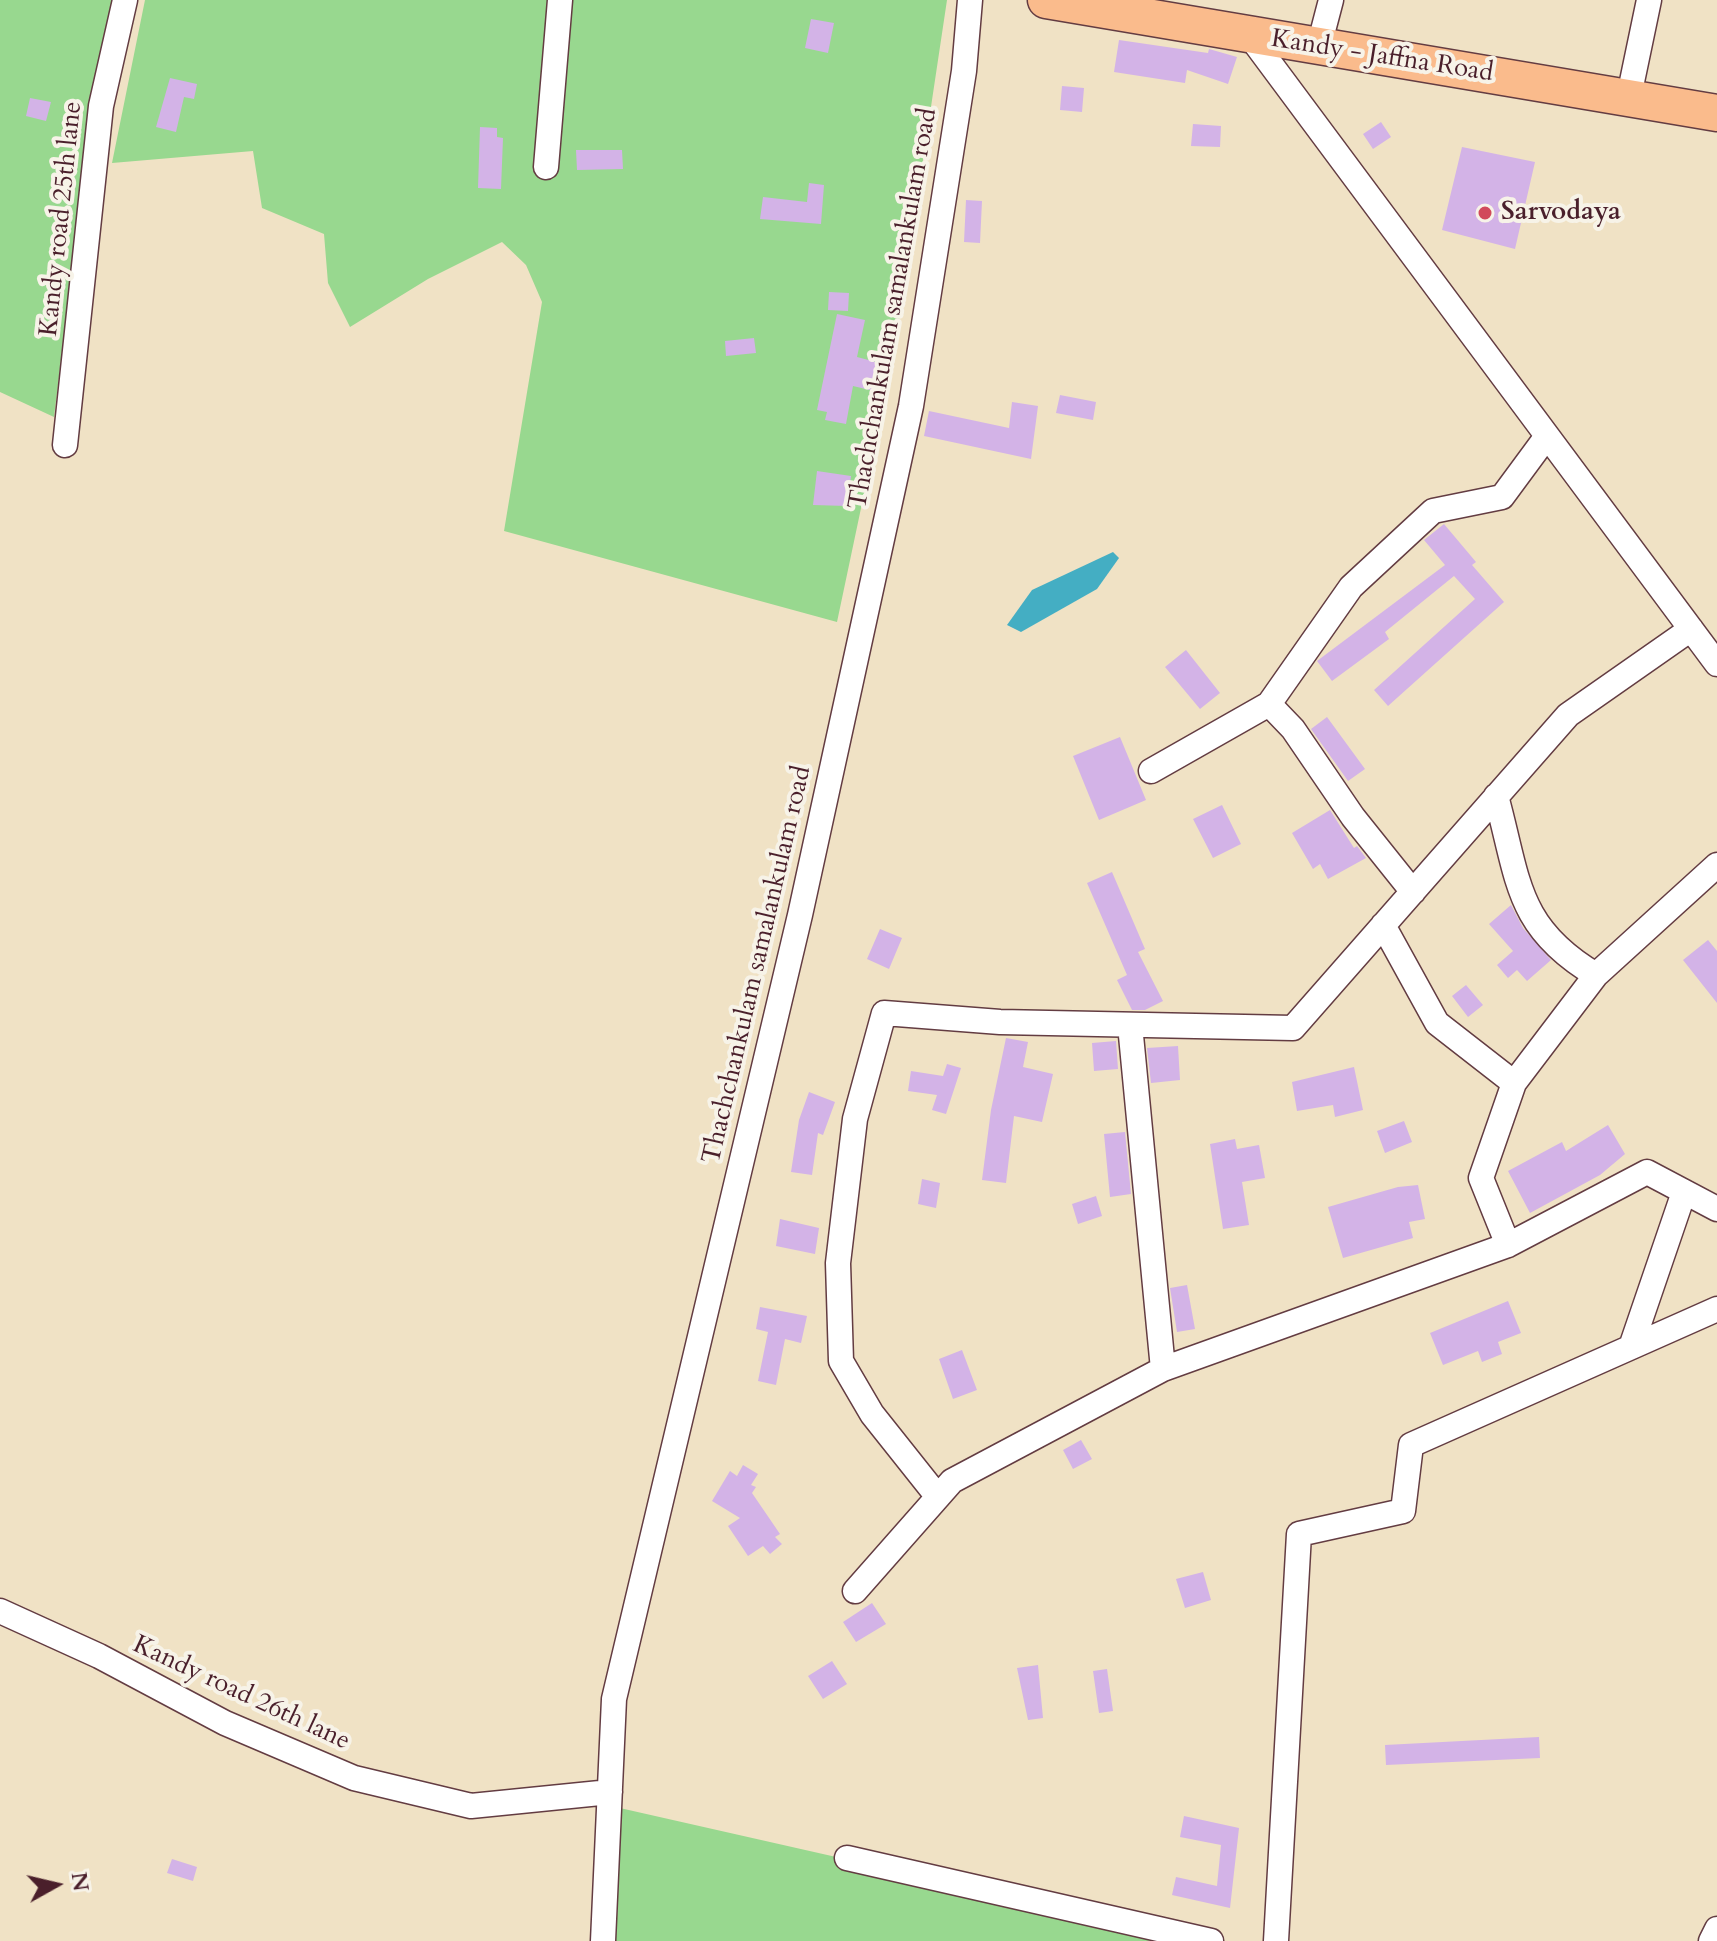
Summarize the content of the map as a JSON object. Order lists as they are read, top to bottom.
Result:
{
  "streets": {
    "highway": ["Kandy - Jaffna Road"],
    "street": ["Kandy road 25th lane", "Thachchankulam samalankulam road", "Kandy road 26th lane"]
  },
  "crossings": [
    ["Thachchankulam samalankulam road", "Kandy road 26th lane"]
  ],
  "places": ["Sarvodaya"],
  "north": "right"
}
